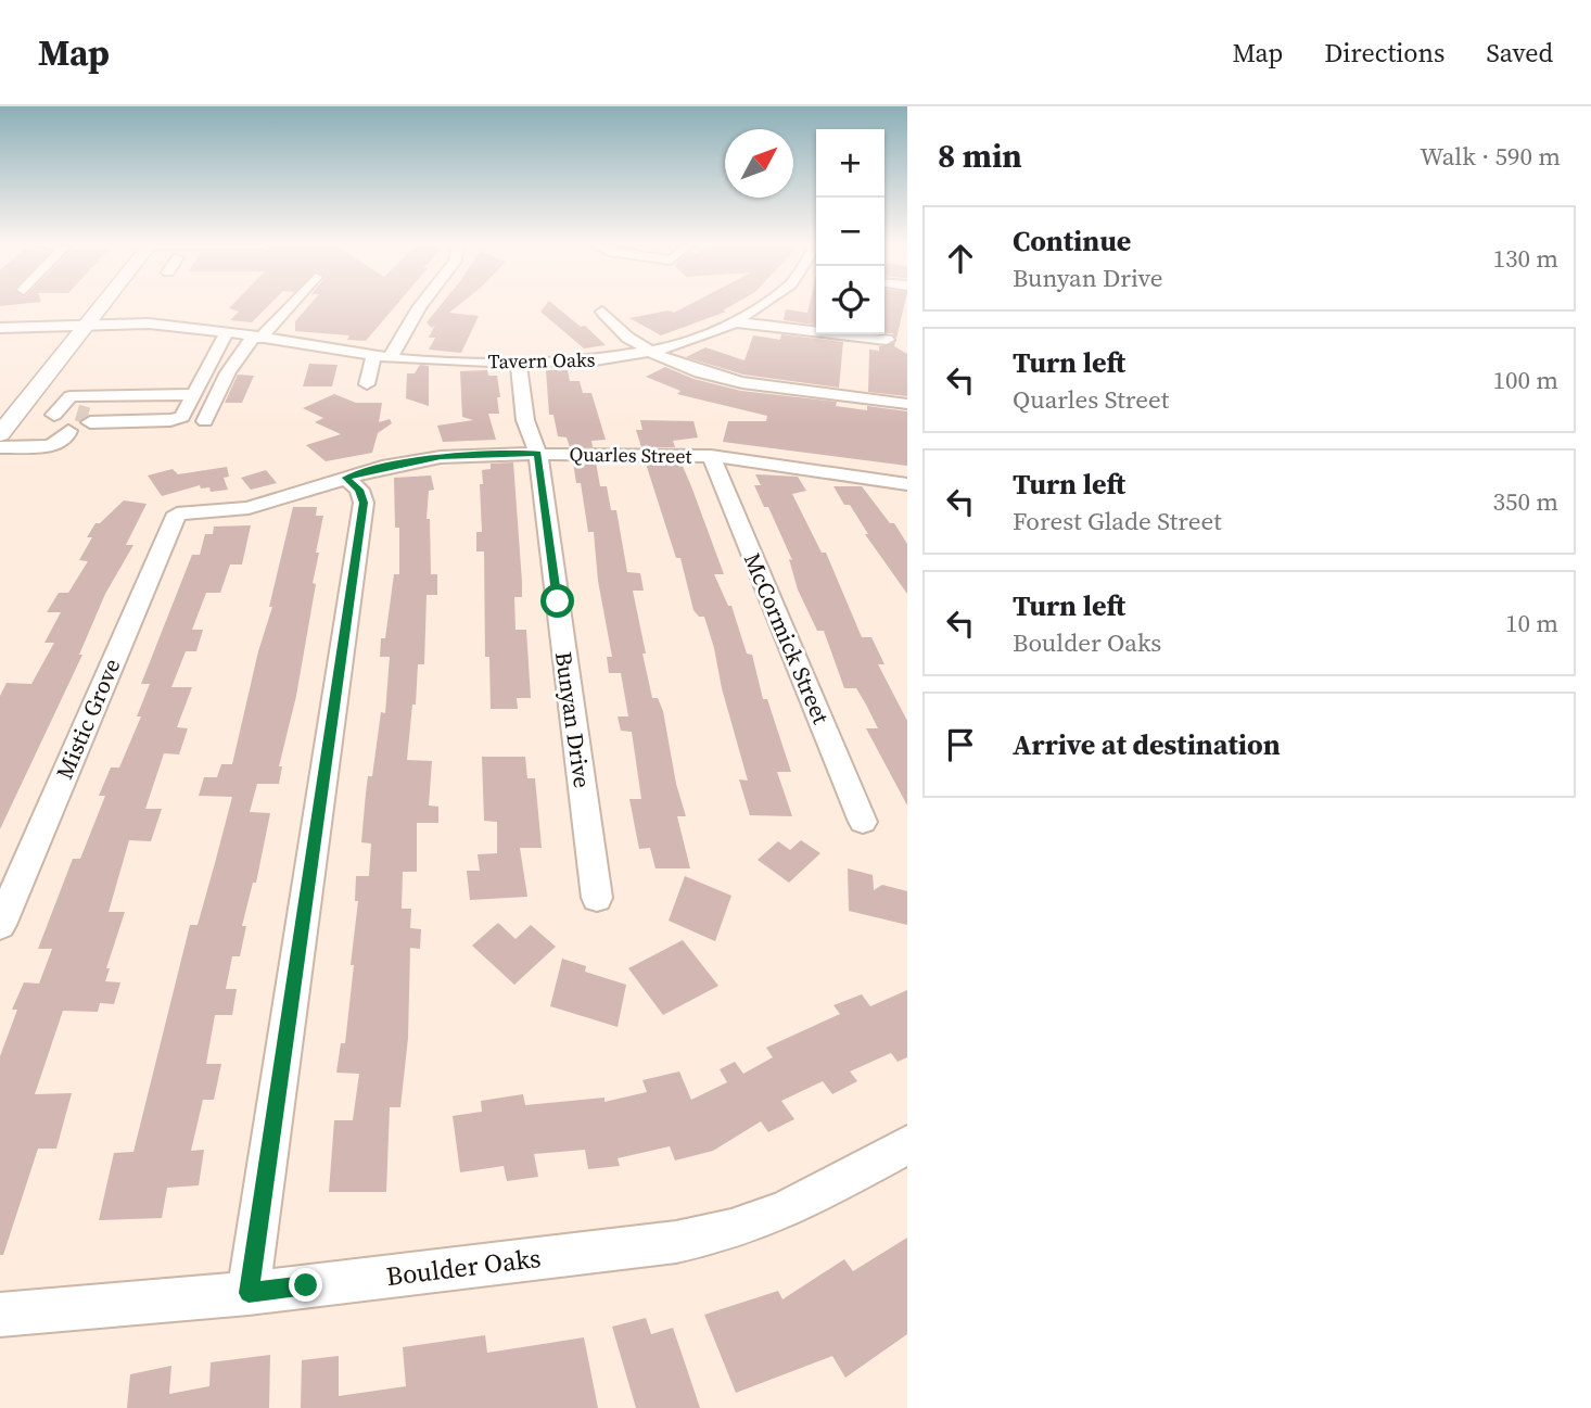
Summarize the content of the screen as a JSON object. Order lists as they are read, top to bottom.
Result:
{
  "streets": {
    "street": [
      "Tavern Oaks",
      "Quarles Street",
      "McCormick Street",
      "Mistic Grove",
      "Bunyan Drive",
      "Boulder Oaks"
    ]
  },
  "crossings": [
    ["Tavern Oaks", "Bunyan Drive"],
    ["Quarles Street", "McCormick Street"],
    ["Quarles Street", "Mistic Grove"],
    ["Quarles Street", "Bunyan Drive"]
  ],
  "north": "top right",
  "page": {
    "header": "Map",
    "nav": ["Map", "Directions", "Saved"],
    "heading": ["8 min", "Walk · 590 m"],
    "map_buttons": ["+", "−"],
    "list": [
      ["Continue", "Bunyan Drive", "130 m"],
      ["Turn left", "Quarles Street", "100 m"],
      ["Turn left", "Forest Glade Street", "350 m"],
      ["Turn left", "Boulder Oaks", "10 m"],
      "Arrive at destination"
    ]
  }
}
